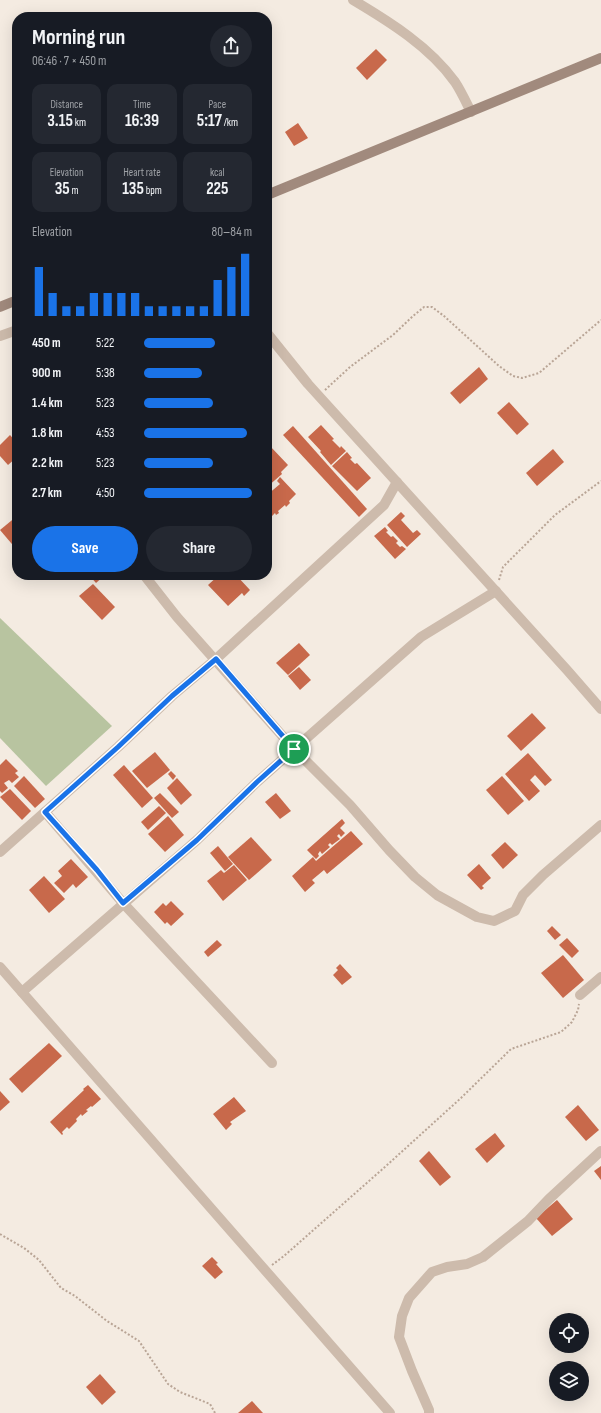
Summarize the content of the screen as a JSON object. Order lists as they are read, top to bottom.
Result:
{
  "page": {
    "heading": ["Morning run", "06:46 · 7 × 450 m"],
    "stats": [
      ["Distance", "3.15 km"],
      ["Time", "16:39"],
      ["Pace", "5:17 /km"],
      ["Elevation", "35 m"],
      ["Heart rate", "135 bpm"],
      ["kcal", "225"]
    ],
    "chart": ["Elevation", "80–84 m"],
    "list": [
      {
        "name": "450 m",
        "note": "5:22"
      },
      {
        "name": "900 m",
        "note": "5:38"
      },
      {
        "name": "1.4 km",
        "note": "5:23"
      },
      {
        "name": "1.8 km",
        "note": "4:53"
      },
      {
        "name": "2.2 km",
        "note": "5:23"
      },
      {
        "name": "2.7 km",
        "note": "4:50"
      }
    ],
    "buttons": ["Save", "Share"]
  }
}
